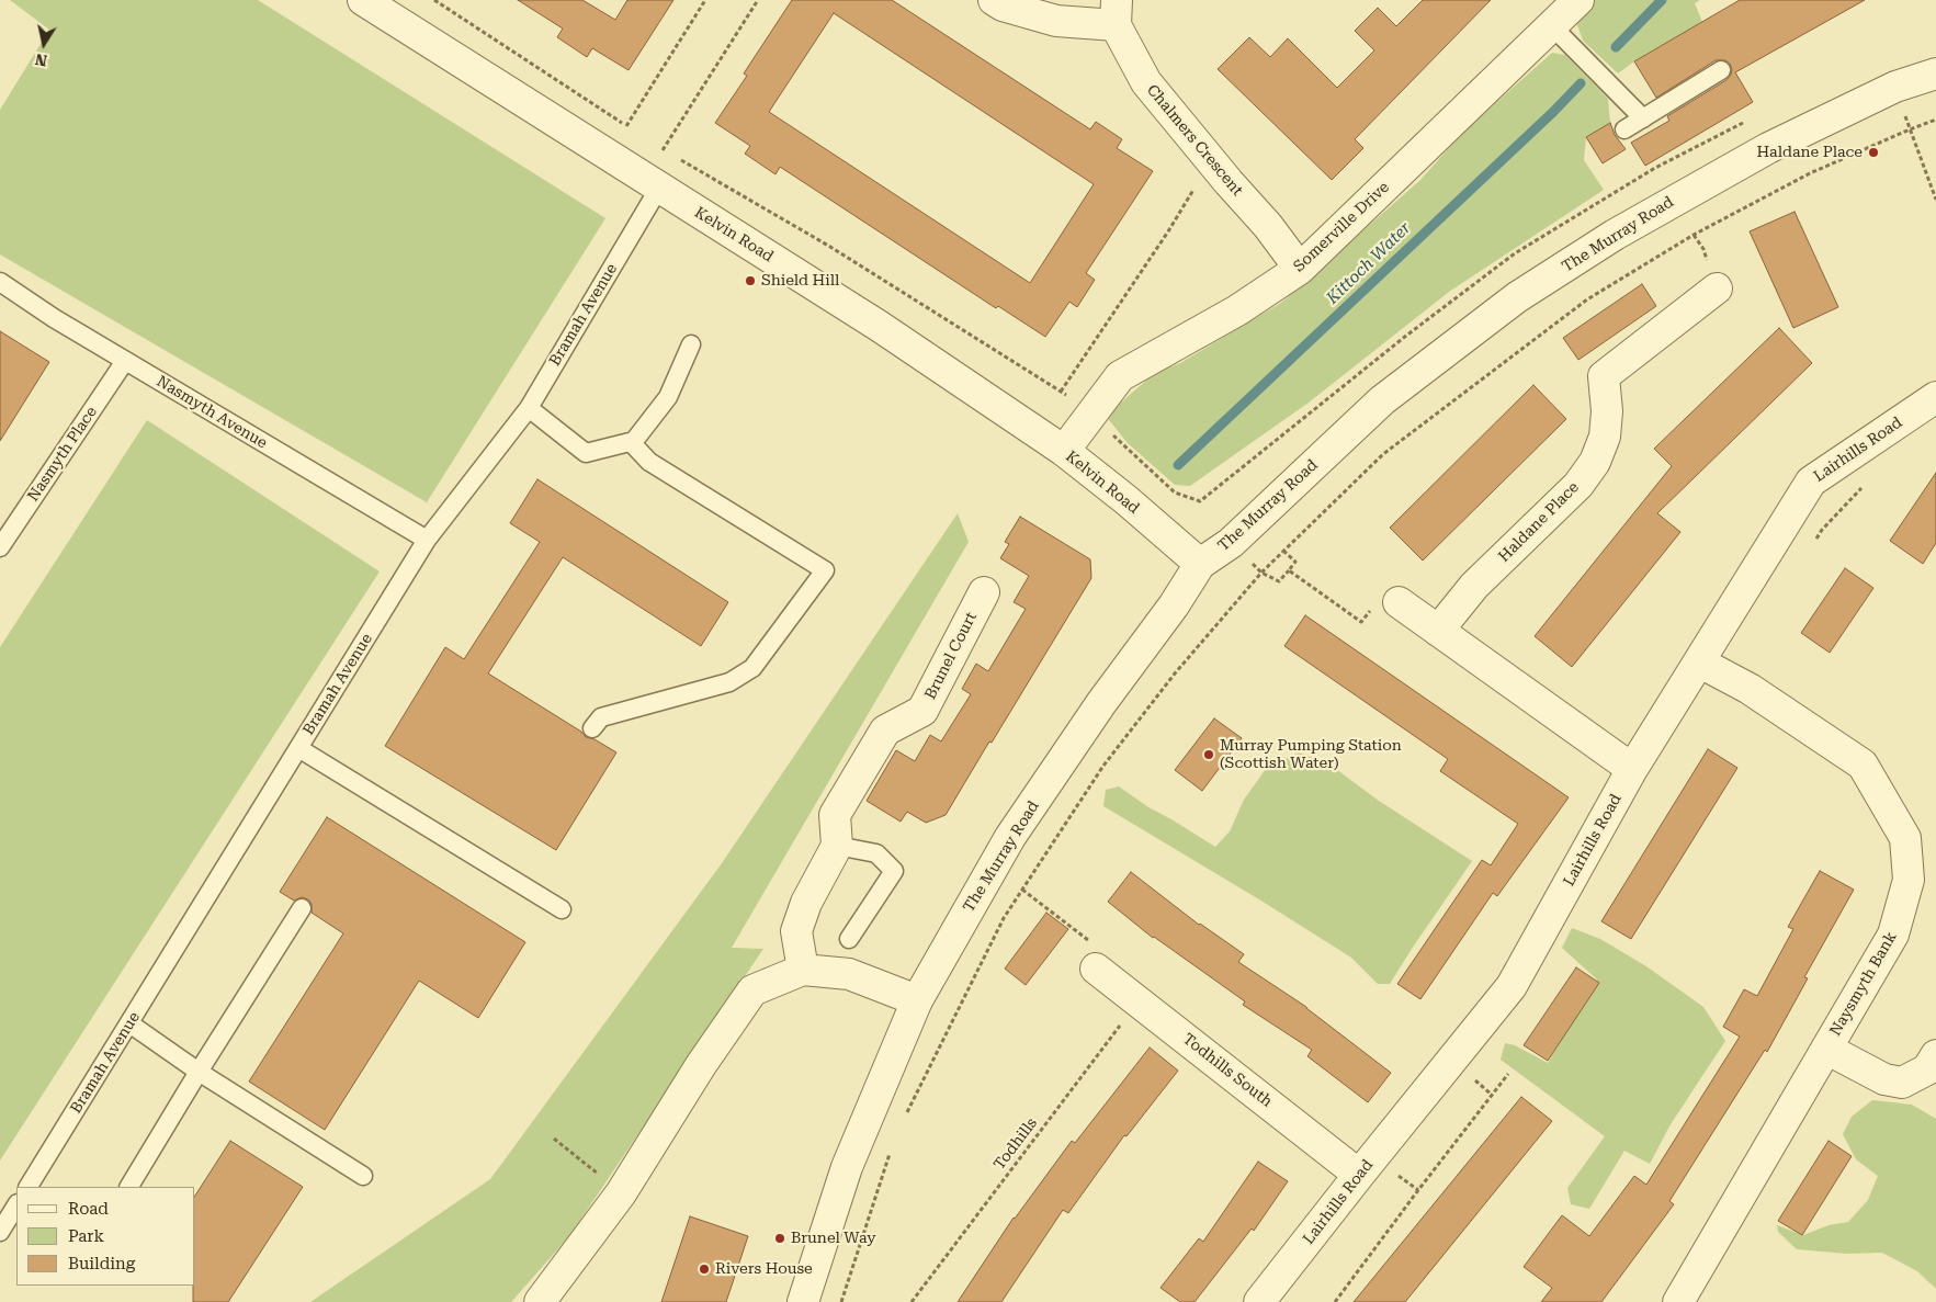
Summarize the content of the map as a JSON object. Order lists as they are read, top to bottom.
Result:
{
  "streets": {
    "street": [
      "Chalmers Crescent",
      "Somerville Drive",
      "Kelvin Road",
      "The Murray Road",
      "Lairhills Road",
      "Haldane Place",
      "Brunel Court",
      "Naysmyth Bank",
      "Todhills South"
    ],
    "lane": ["Bramah Avenue", "Nasmyth Avenue", "Nasmyth Place"],
    "path": ["Todhills"]
  },
  "crossings": [
    ["Chalmers Crescent", "Somerville Drive"],
    ["Somerville Drive", "Kelvin Road"],
    ["Kelvin Road", "The Murray Road"],
    ["Kelvin Road", "Bramah Avenue"],
    ["Bramah Avenue", "Nasmyth Avenue"],
    ["Nasmyth Avenue", "Nasmyth Place"],
    ["Lairhills Road", "Naysmyth Bank"],
    ["Lairhills Road", "Todhills South"],
    ["Todhills South", "Todhills"]
  ],
  "water": ["Kittoch Water"],
  "places": [
    "Haldane Place",
    "Shield Hill",
    "Murray Pumping Station (Scottish Water)",
    "Brunel Way",
    "Rivers House"
  ],
  "legend": ["Road", "Park", "Building"],
  "north": "bottom"
}
